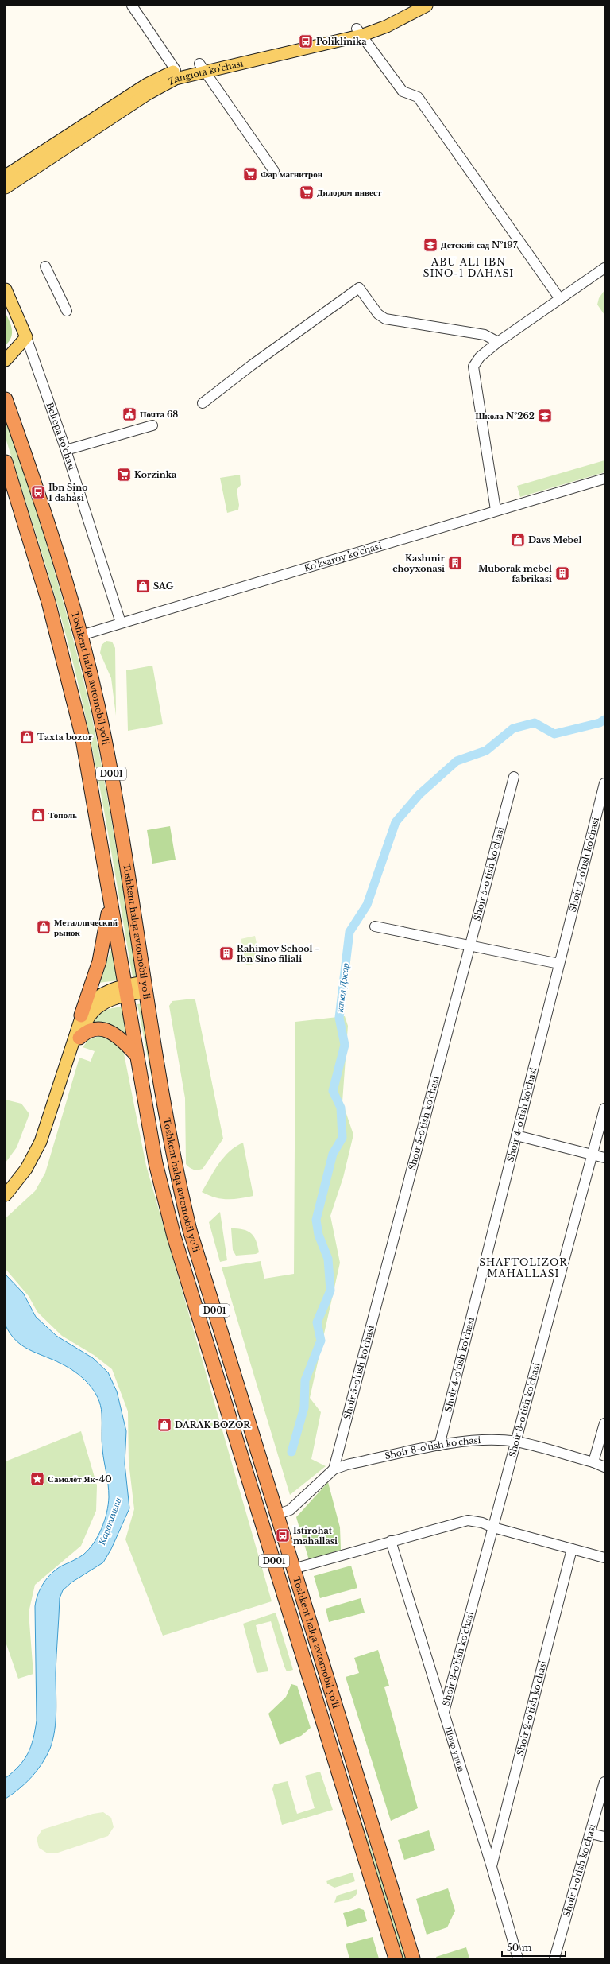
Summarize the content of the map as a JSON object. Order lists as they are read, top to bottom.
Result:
{
  "streets": {
    "highway": ["Toshkent halqa avtomobil yo'li", "D001"],
    "main road": ["Zangiota ko'chasi", "Beltepa ko'chasi"],
    "street": [
      "Ko'ksaroy ko'chasi",
      "Shoir 4-o'tish ko'chasi",
      "Shoir 5-o'tish ko'chasi",
      "Shoir 3-o'tish ko'chasi",
      "Shoir 8-o'tish ko'chasi",
      "Shoir 2-o'tish ko'chasi",
      "Шоир улица",
      "Shoir 1-o'tish ko'chasi"
    ]
  },
  "crossings": [
    ["Beltepa ko'chasi", "Ko'ksaroy ko'chasi"],
    ["Ko'ksaroy ko'chasi", "Toshkent halqa avtomobil yo'li"],
    ["Toshkent halqa avtomobil yo'li", "Shoir 8-o'tish ko'chasi"],
    ["Shoir 4-o'tish ko'chasi", "Shoir 8-o'tish ko'chasi"],
    ["Shoir 5-o'tish ko'chasi", "Shoir 8-o'tish ko'chasi"],
    ["Shoir 3-o'tish ko'chasi", "Shoir 8-o'tish ko'chasi"],
    ["Shoir 3-o'tish ko'chasi", "Шоир улица"],
    ["Shoir 2-o'tish ko'chasi", "Шоир улица"]
  ],
  "districts": ["ABU ALI IBN SINO-1 DAHASI", "SHAFTOLIZOR MAHALLASI"],
  "water": ["канал Джар", "Каракамыш"],
  "places": {
    "bus stop": ["Poliklinika", "Ibn Sino 1 dahasi", "Istirohat mahallasi"],
    "supermarket": ["Фар магнитрон", "Дилором инвест", "Korzinka"],
    "school or university": ["Детский сад №197", "Школа №262"],
    "public building": ["Почта 68"],
    "shop": [
      "Davs Mebel",
      "SAG",
      "Taxta bozor",
      "Тополь",
      "Металлический рынок",
      "DARAK BOZOR"
    ],
    "building": ["Kashmir choyxonasi", "Muborak mebel fabrikasi", "Rahimov School - Ibn Sino filiali"],
    "place": ["Самолёт Як-40"]
  },
  "scale_bar": "50 m"
}
